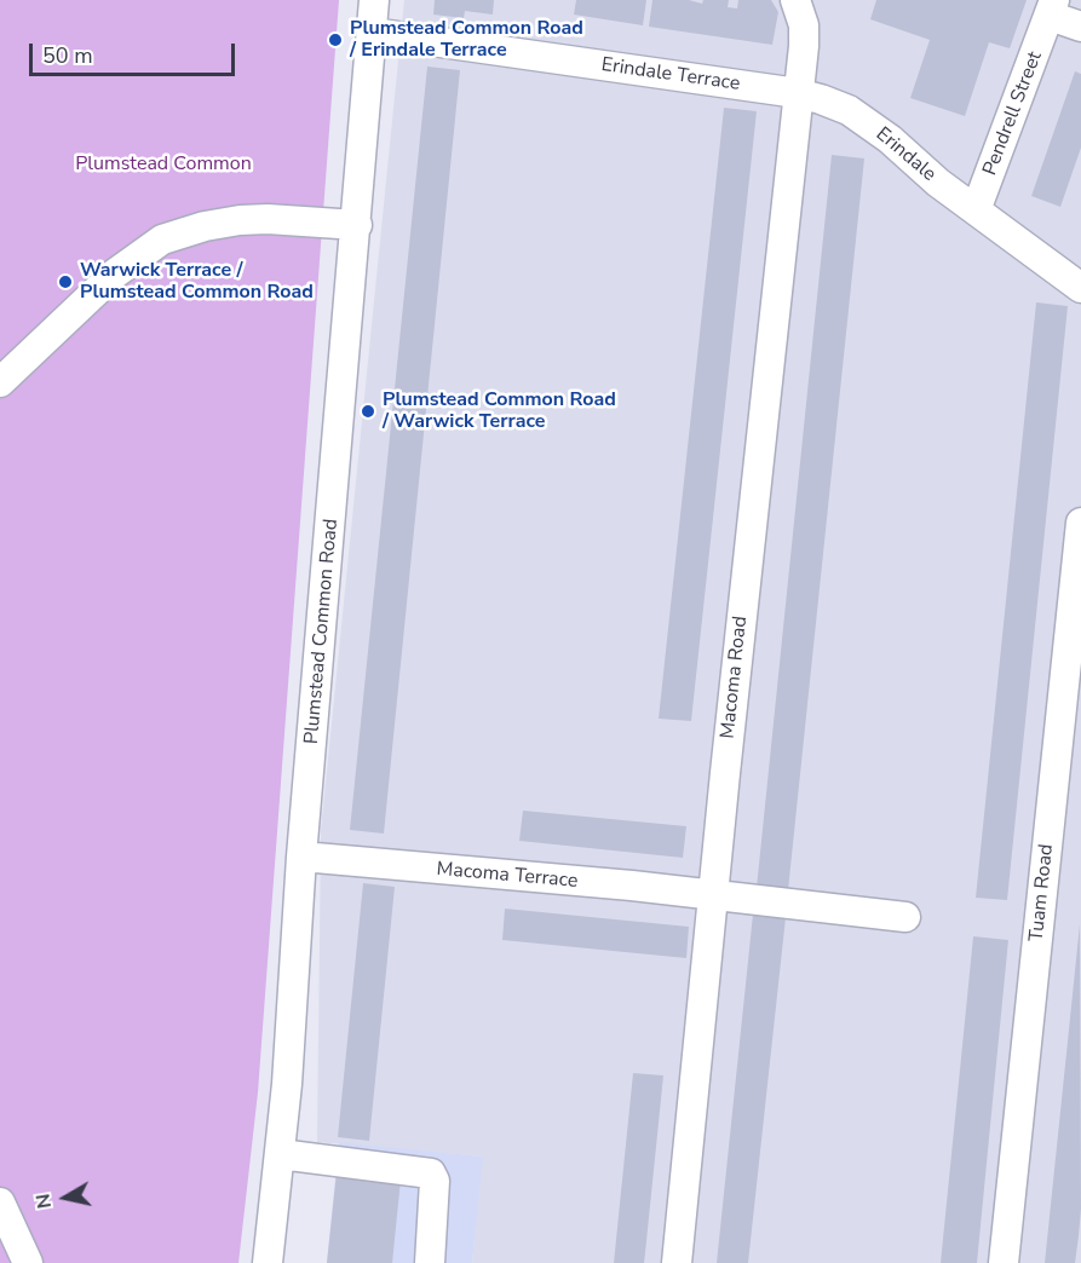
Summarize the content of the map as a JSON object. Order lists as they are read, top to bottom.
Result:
{
  "streets": {
    "street": [
      "Erindale Terrace",
      "Pendrell Street",
      "Erindale",
      "Plumstead Common Road",
      "Macoma Road",
      "Macoma Terrace",
      "Tuam Road"
    ]
  },
  "crossings": [
    ["Erindale Terrace", "Erindale"],
    ["Erindale Terrace", "Plumstead Common Road"],
    ["Erindale Terrace", "Macoma Road"],
    ["Pendrell Street", "Erindale"],
    ["Erindale", "Macoma Road"],
    ["Plumstead Common Road", "Macoma Terrace"],
    ["Macoma Road", "Macoma Terrace"]
  ],
  "parks": ["Plumstead Common"],
  "places": ["Plumstead Common Road / Erindale Terrace", "Warwick Terrace / Plumstead Common Road", "Plumstead Common Road / Warwick Terrace"],
  "scale_bar": "50 m",
  "north": "left"
}
